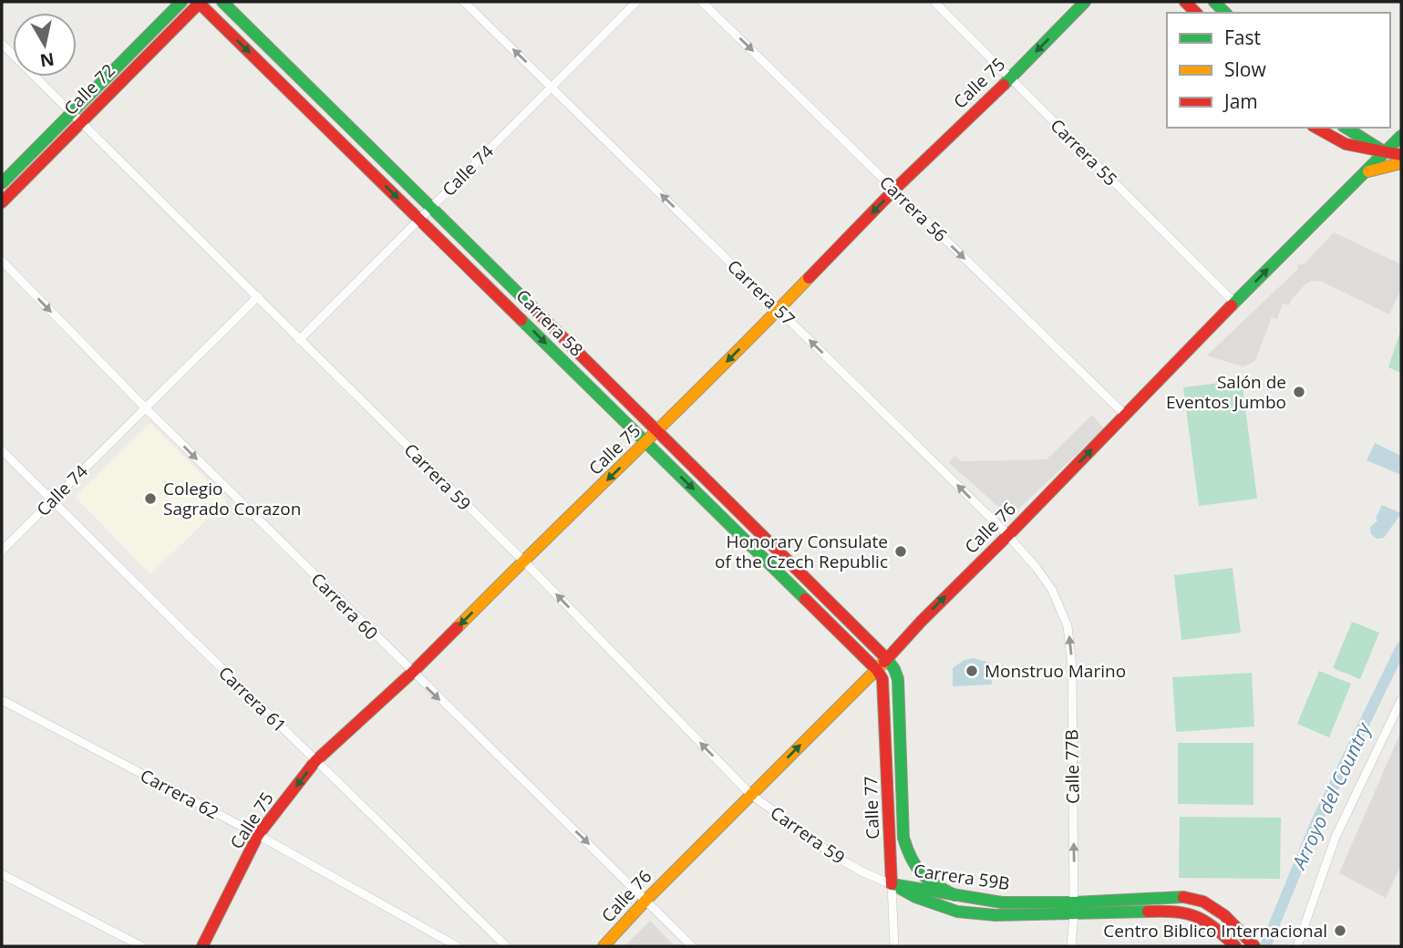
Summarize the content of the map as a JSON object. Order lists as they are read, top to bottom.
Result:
{
  "streets": {
    "street": [
      "Calle 75",
      "Calle 72",
      "Carrera 55",
      "Calle 74",
      "Carrera 56",
      "Carrera 57",
      "Carrera 58",
      "Carrera 59",
      "Calle 76",
      "Carrera 60",
      "Carrera 61",
      "Calle 77B",
      "Carrera 62",
      "Calle 77",
      "Carrera 59B"
    ]
  },
  "crossings": [
    ["Calle 75", "Carrera 55"],
    ["Calle 75", "Carrera 56"],
    ["Calle 75", "Carrera 57"],
    ["Calle 75", "Carrera 58"],
    ["Calle 75", "Carrera 59"],
    ["Calle 75", "Carrera 60"],
    ["Calle 75", "Carrera 61"],
    ["Calle 75", "Carrera 62"],
    ["Calle 72", "Carrera 58"],
    ["Calle 72", "Carrera 59"],
    ["Carrera 55", "Calle 76"],
    ["Calle 74", "Carrera 57"],
    ["Calle 74", "Carrera 58"],
    ["Calle 74", "Carrera 59"],
    ["Calle 74", "Carrera 60"],
    ["Calle 74", "Carrera 61"],
    ["Carrera 56", "Calle 76"],
    ["Carrera 57", "Calle 76"],
    ["Carrera 57", "Calle 77B"],
    ["Carrera 58", "Calle 76"],
    ["Carrera 58", "Calle 77"],
    ["Carrera 59", "Calle 76"],
    ["Carrera 59", "Calle 77"],
    ["Carrera 59", "Carrera 59B"],
    ["Calle 76", "Carrera 60"],
    ["Calle 76", "Calle 77"],
    ["Calle 77B", "Carrera 59B"],
    ["Calle 77", "Carrera 59B"]
  ],
  "one_way": [
    "Calle 75",
    "Carrera 56",
    "Carrera 57",
    "Calle 76",
    "Carrera 60",
    "Calle 77B"
  ],
  "water": ["Arroyo del Country"],
  "places": [
    "Salón de Eventos Jumbo",
    "Colegio Sagrado Corazon",
    "Honorary Consulate of the Czech Republic",
    "Monstruo Marino",
    "Centro Biblico Internacional"
  ],
  "legend": ["Fast", "Slow", "Jam"],
  "north": "bottom"
}
